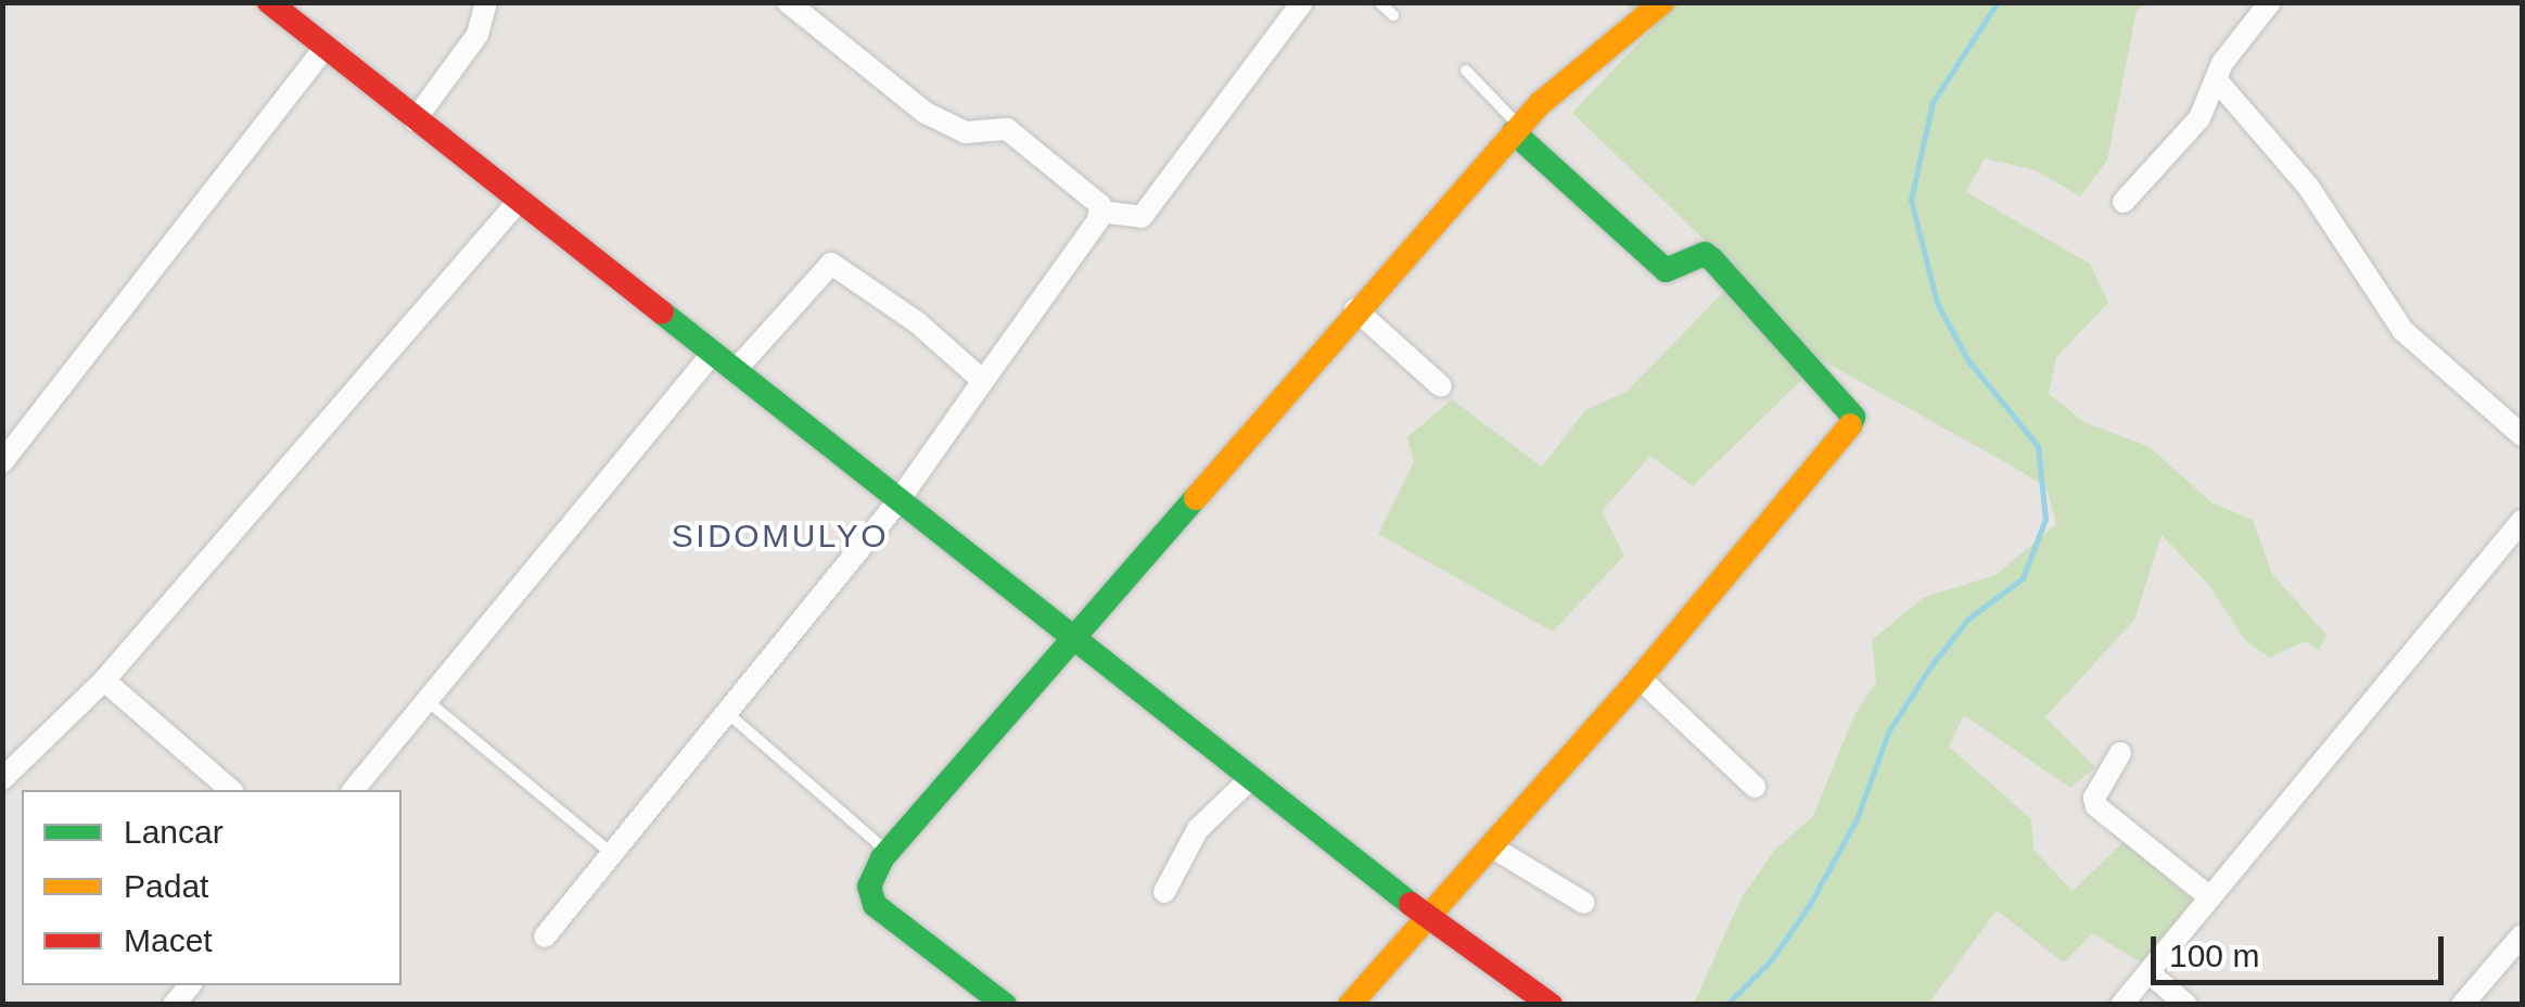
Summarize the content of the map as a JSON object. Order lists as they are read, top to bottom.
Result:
{
  "districts": ["SIDOMULYO"],
  "legend": ["Lancar", "Padat", "Macet"],
  "scale_bar": "100 m"
}
